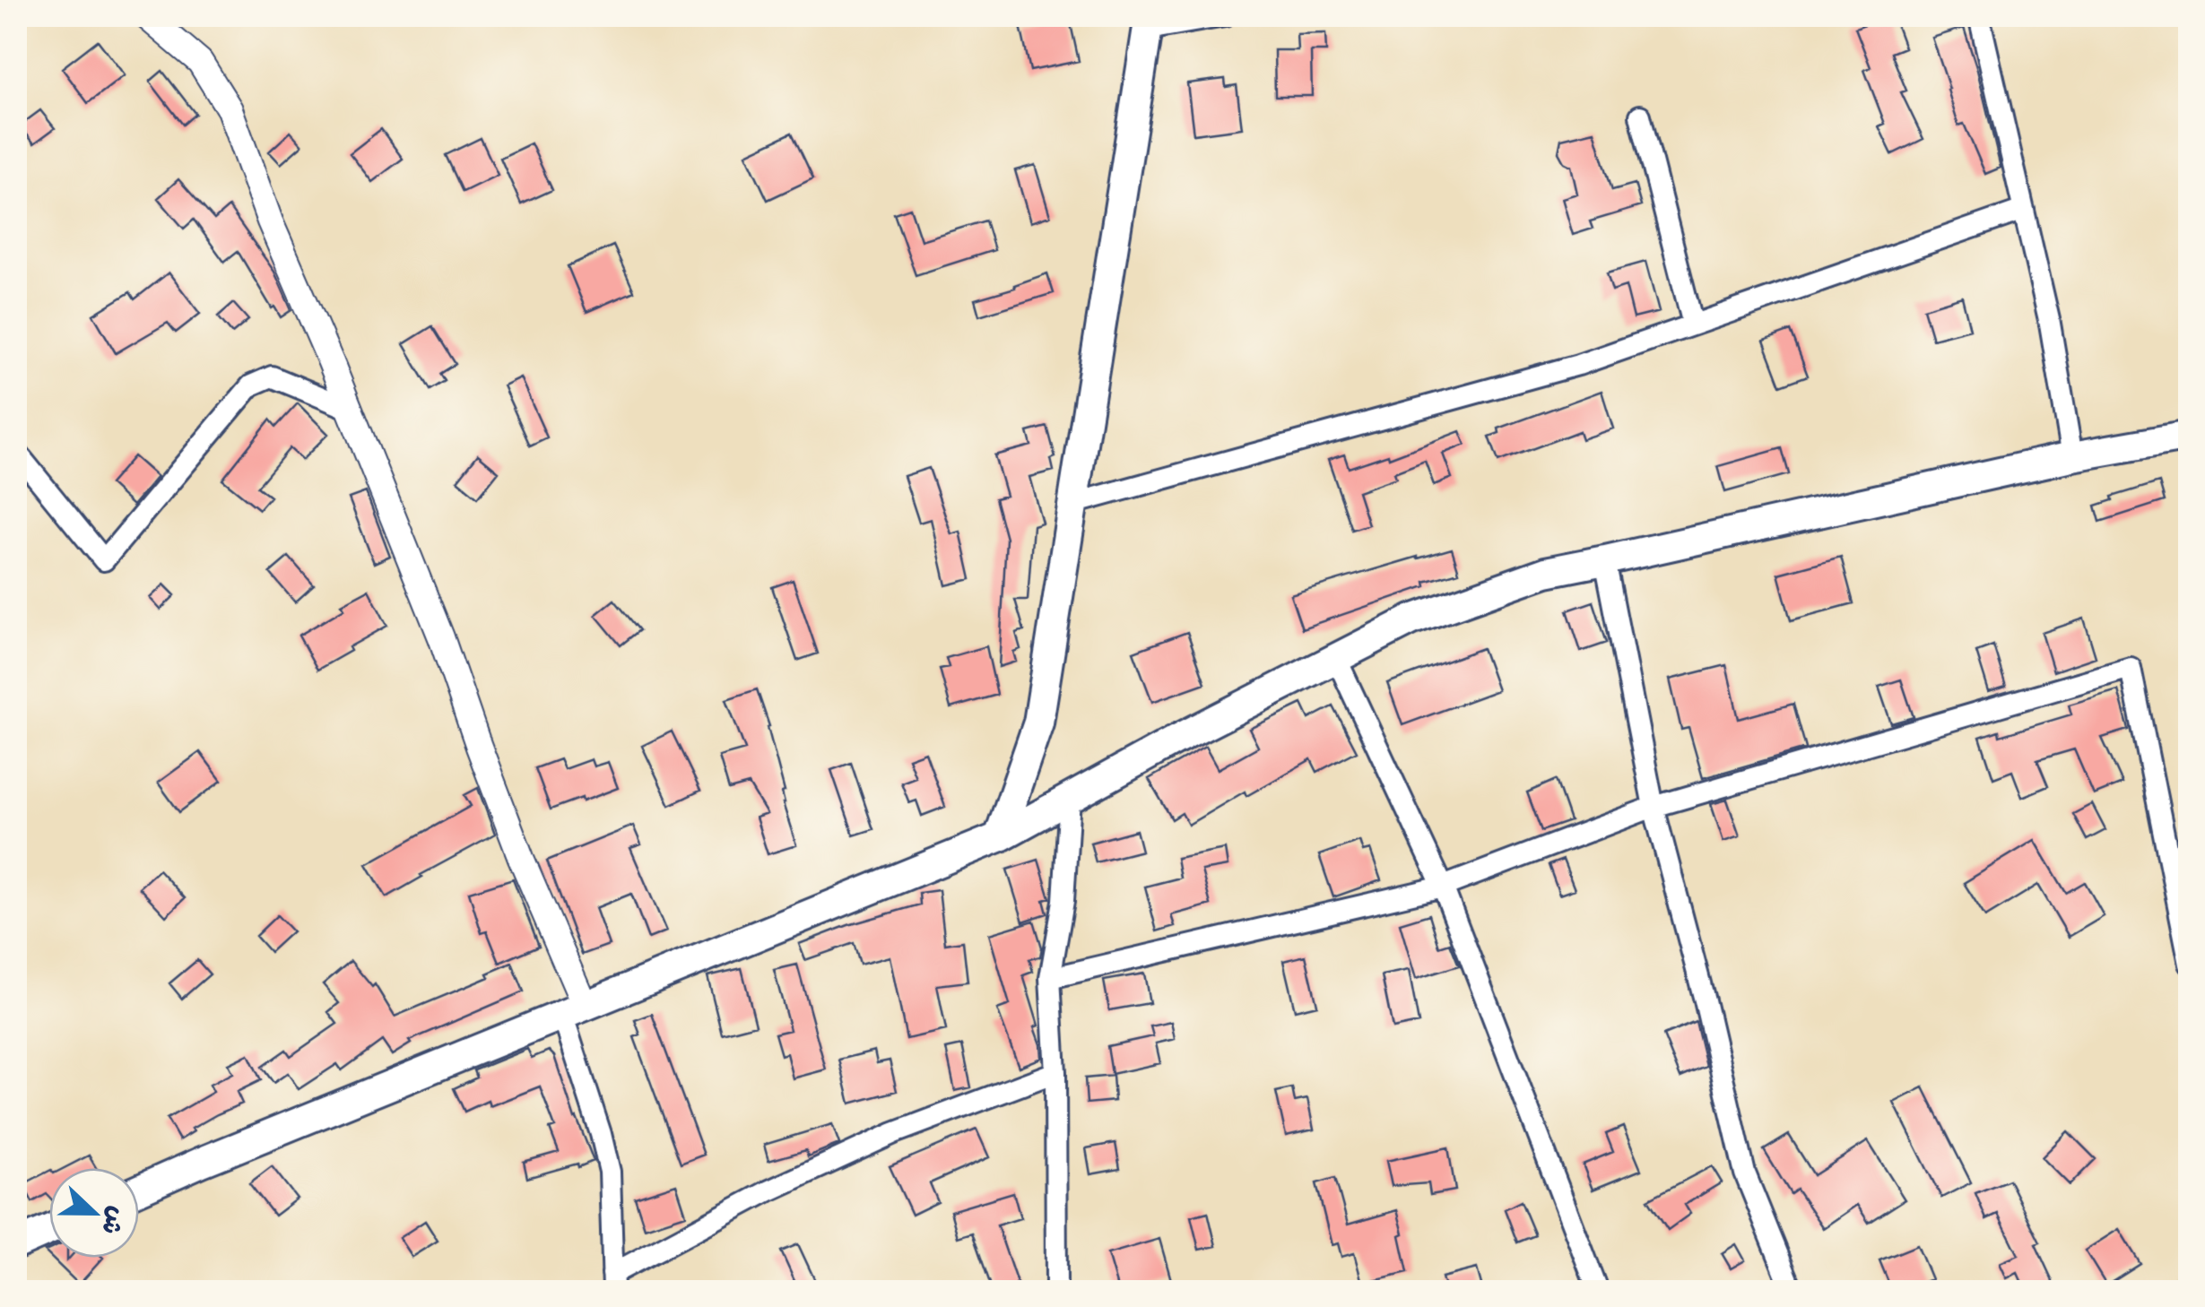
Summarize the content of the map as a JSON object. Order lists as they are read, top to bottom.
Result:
{
  "north": "right"
}
